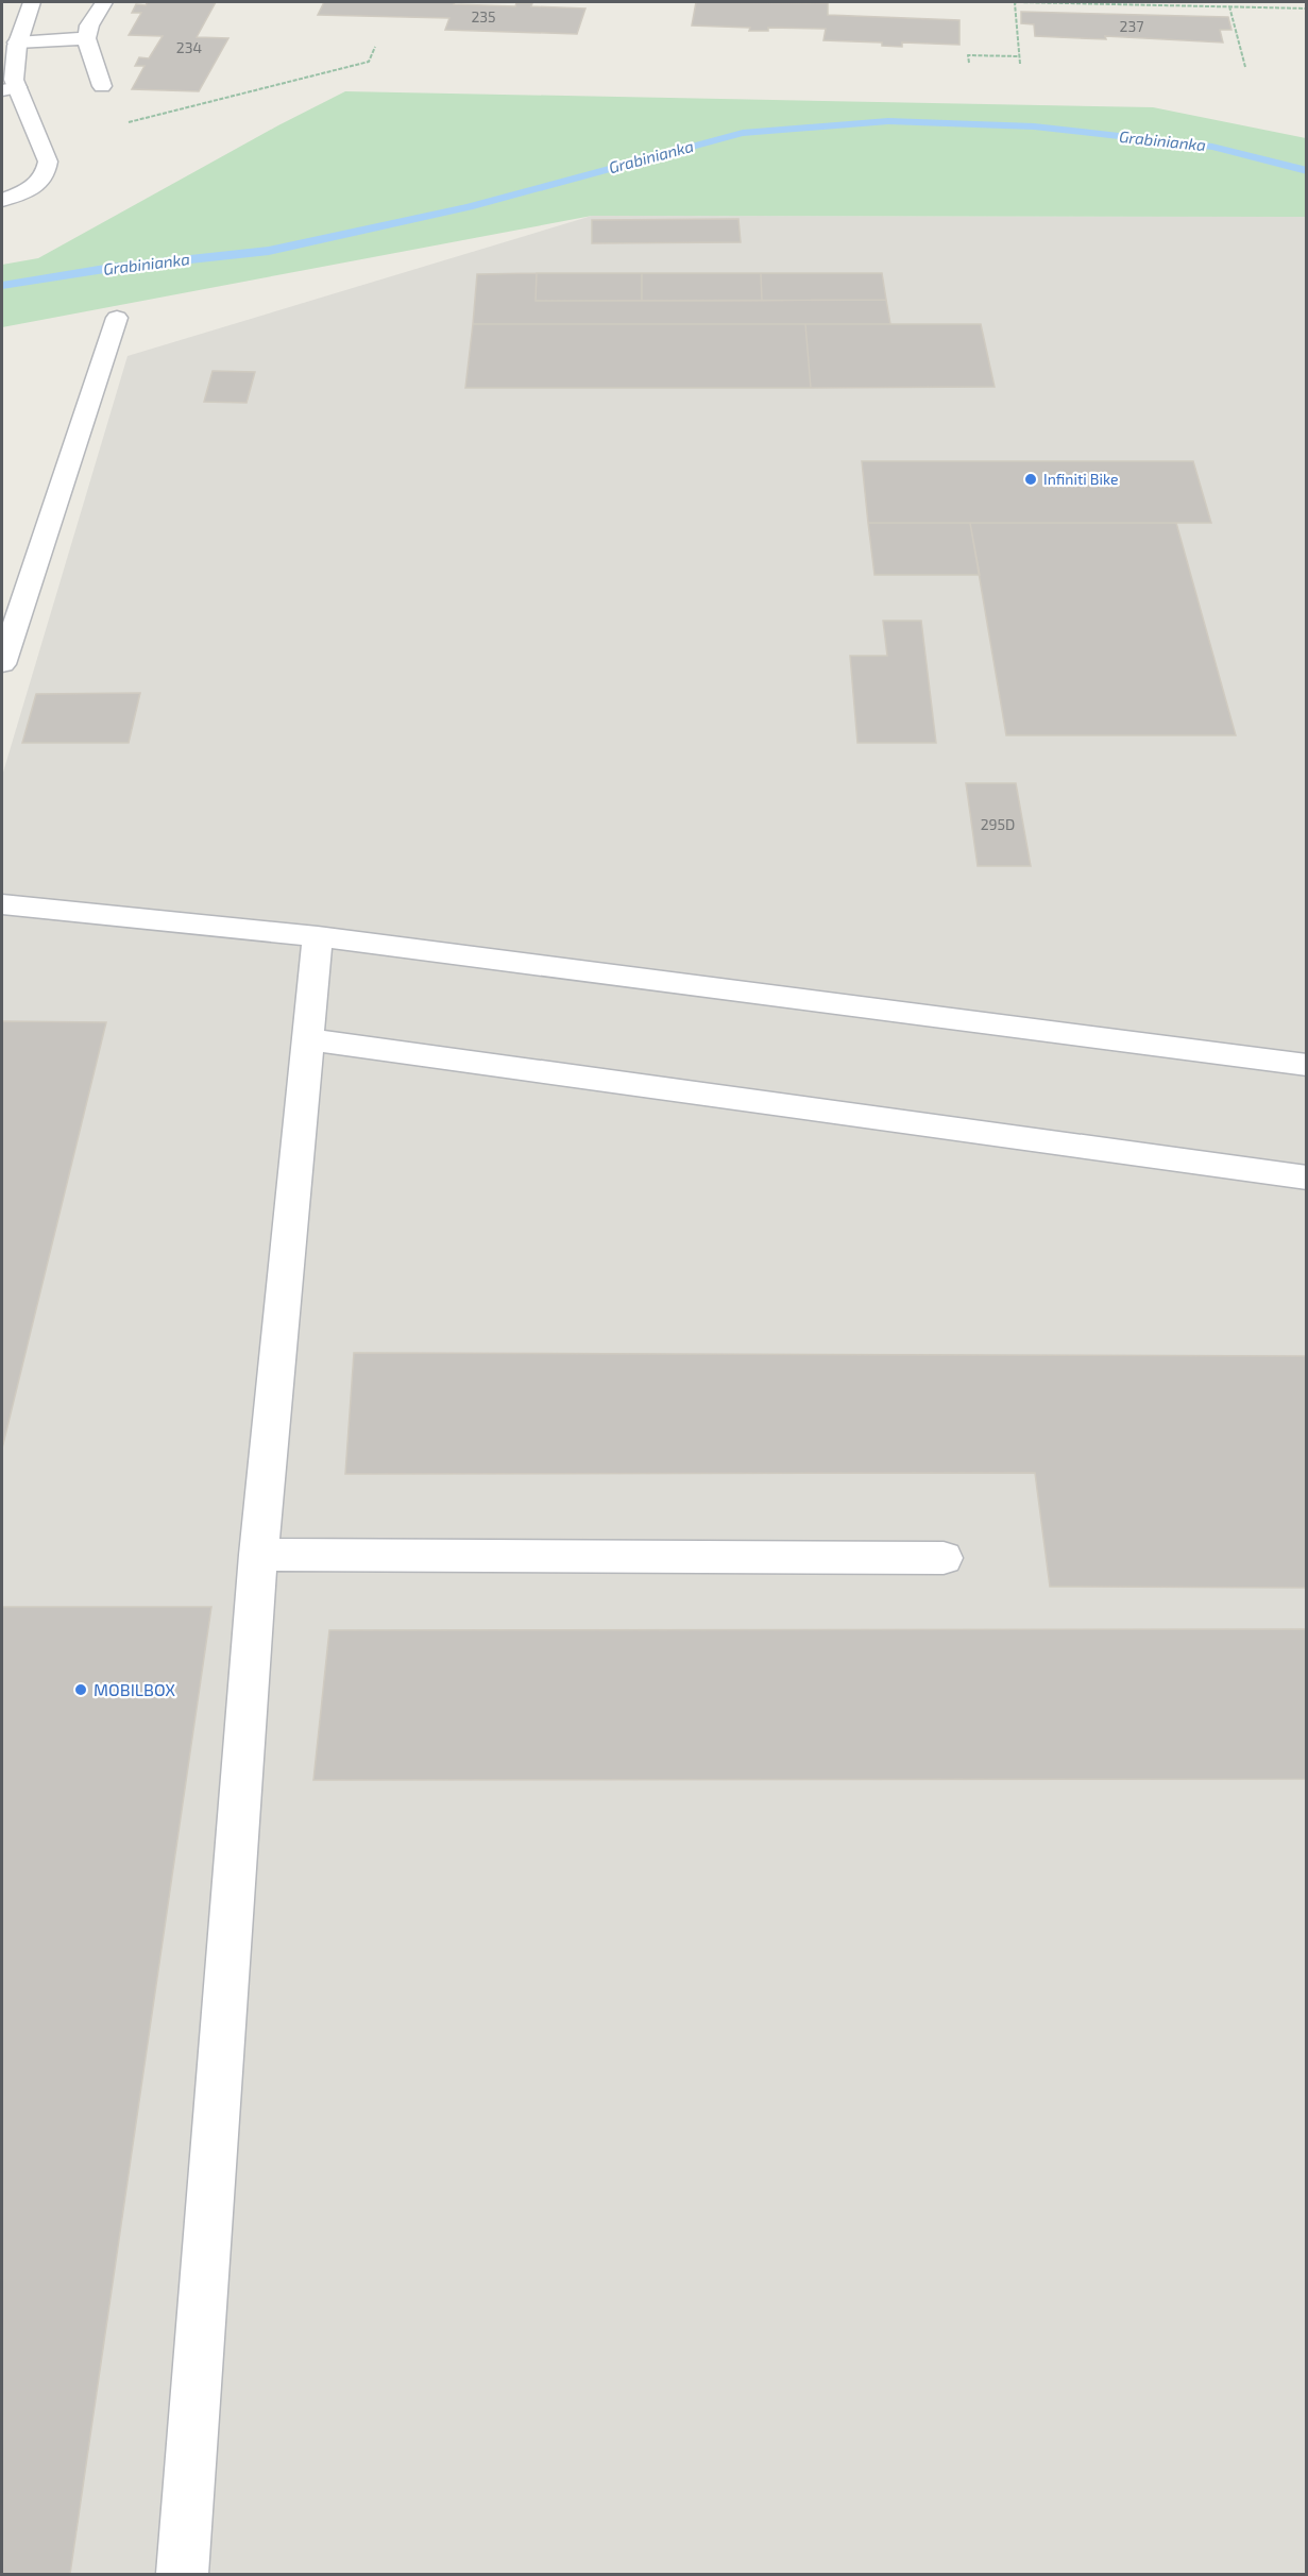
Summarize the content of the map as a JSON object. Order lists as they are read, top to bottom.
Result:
{
  "water": ["Grabinianka"],
  "places": ["Infiniti Bike", "MOBILBOX"],
  "house_numbers": [
    "235",
    "237",
    "234",
    "295D"
  ]
}
